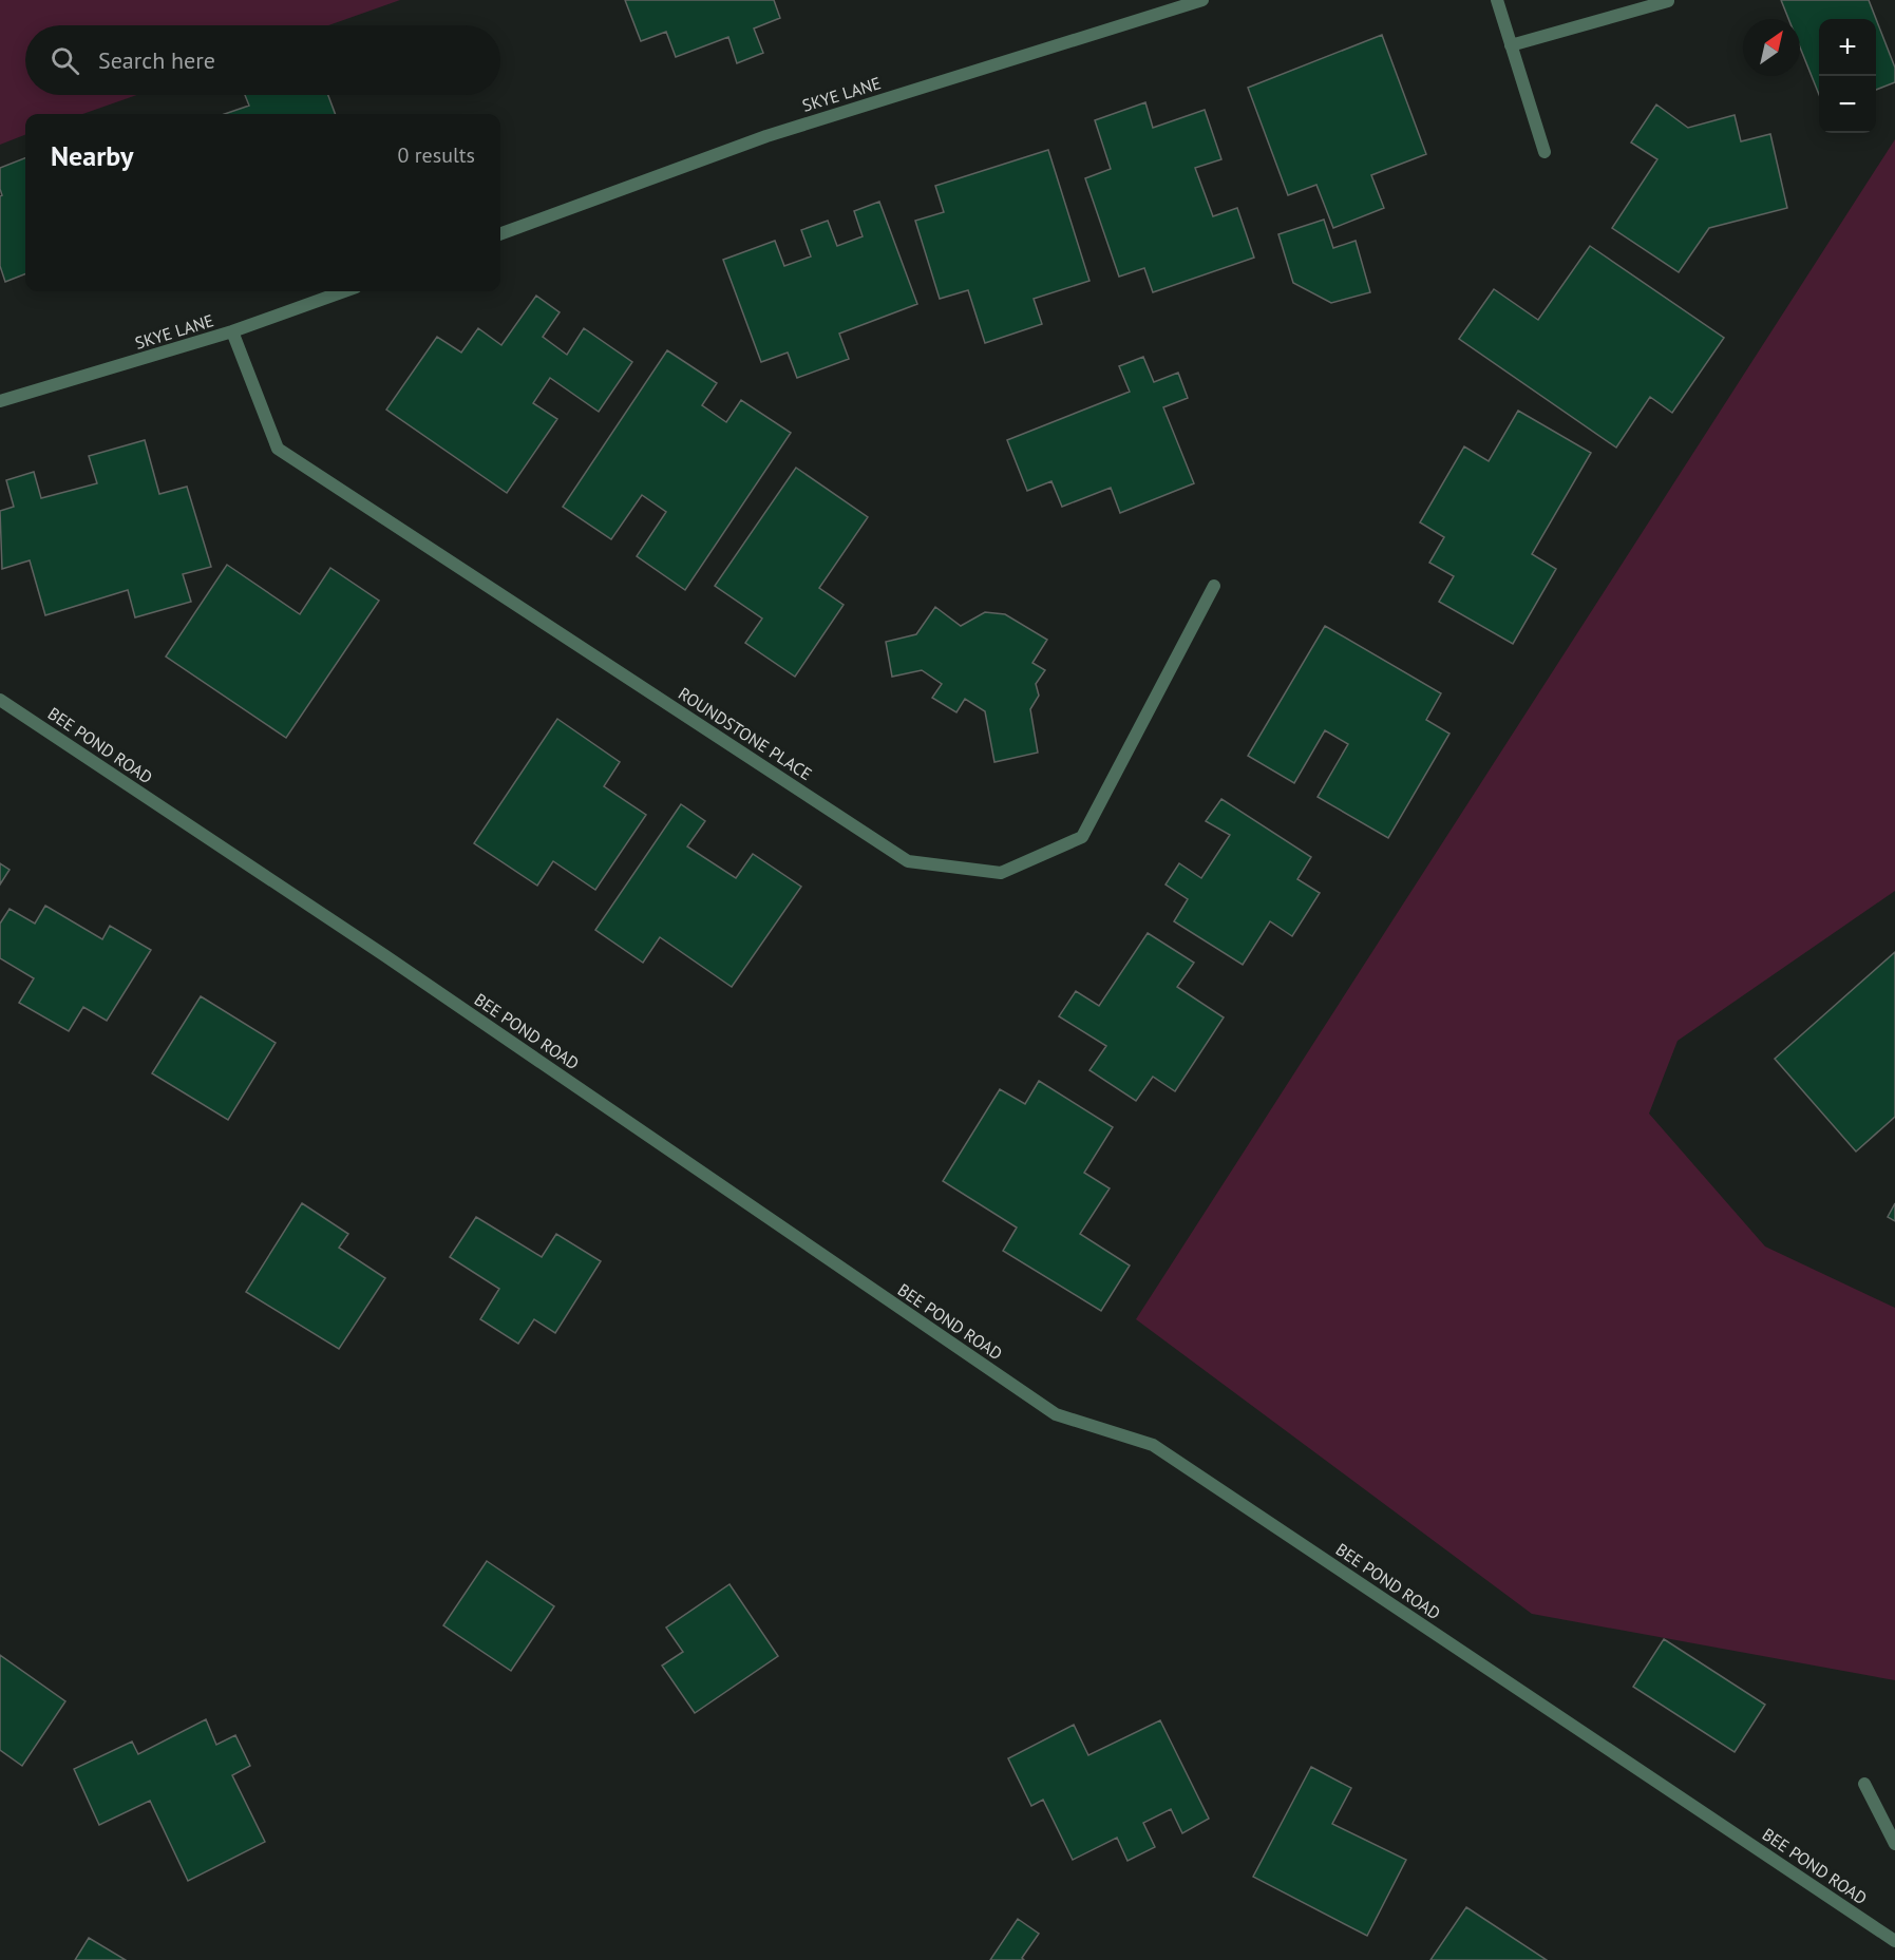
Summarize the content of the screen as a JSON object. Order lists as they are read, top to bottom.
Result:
{
  "streets": {
    "street": ["SKYE LANE", "ROUNDSTONE PLACE", "BEE POND ROAD"]
  },
  "crossings": [
    ["SKYE LANE", "ROUNDSTONE PLACE"]
  ],
  "north": "top right",
  "page": {
    "map_buttons": ["+", "−"],
    "search": "Search here",
    "heading": ["Nearby", "0 results"]
  }
}
